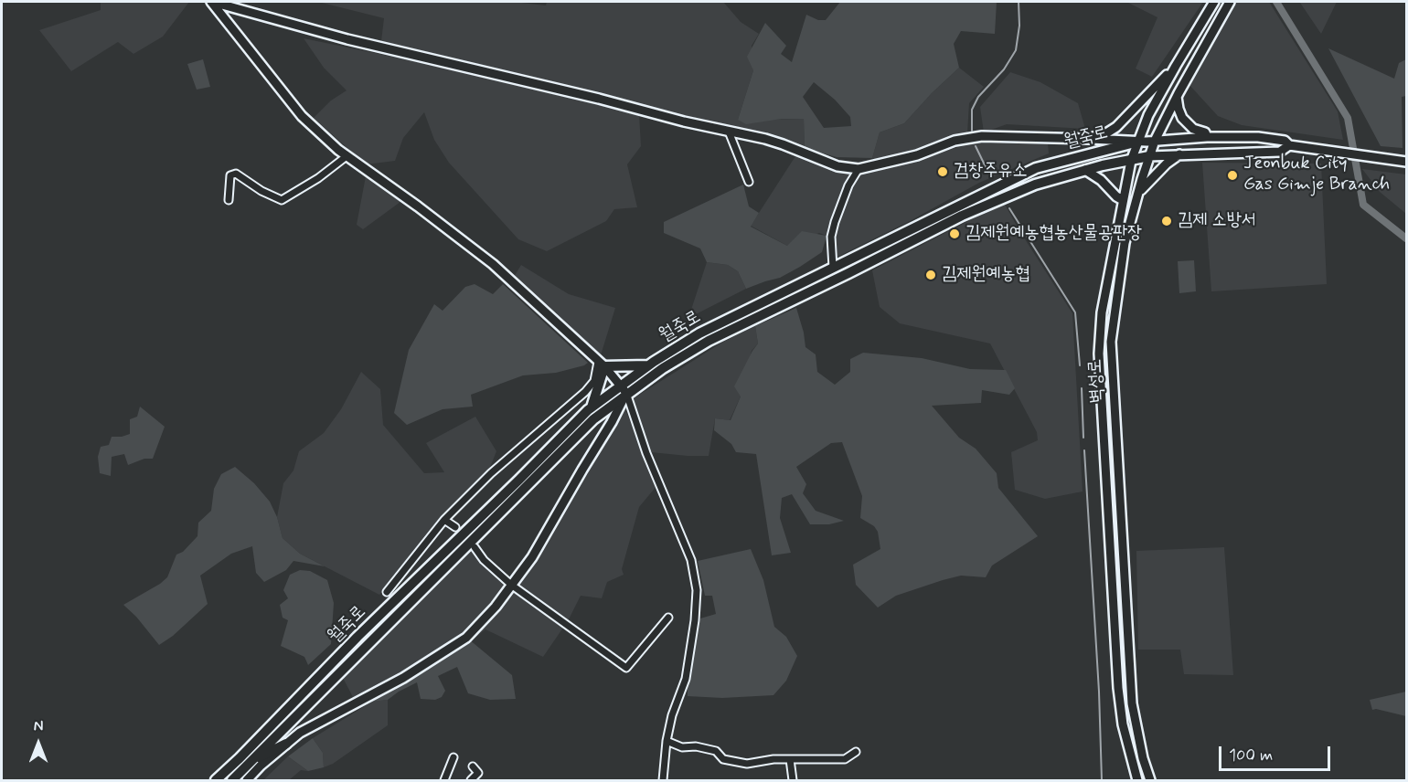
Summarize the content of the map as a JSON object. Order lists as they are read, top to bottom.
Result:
{
  "streets": {
    "main road": ["월죽로"],
    "street": ["벽성로"]
  },
  "crossings": [
    ["월죽로", "벽성로"]
  ],
  "places": [
    "검창주유소",
    "Jeonbuk City Gas Gimje Branch",
    "김제 소방서",
    "김제원예농협농산물공판장",
    "김제원예농협"
  ],
  "scale_bar": "100 m",
  "north": "top"
}
